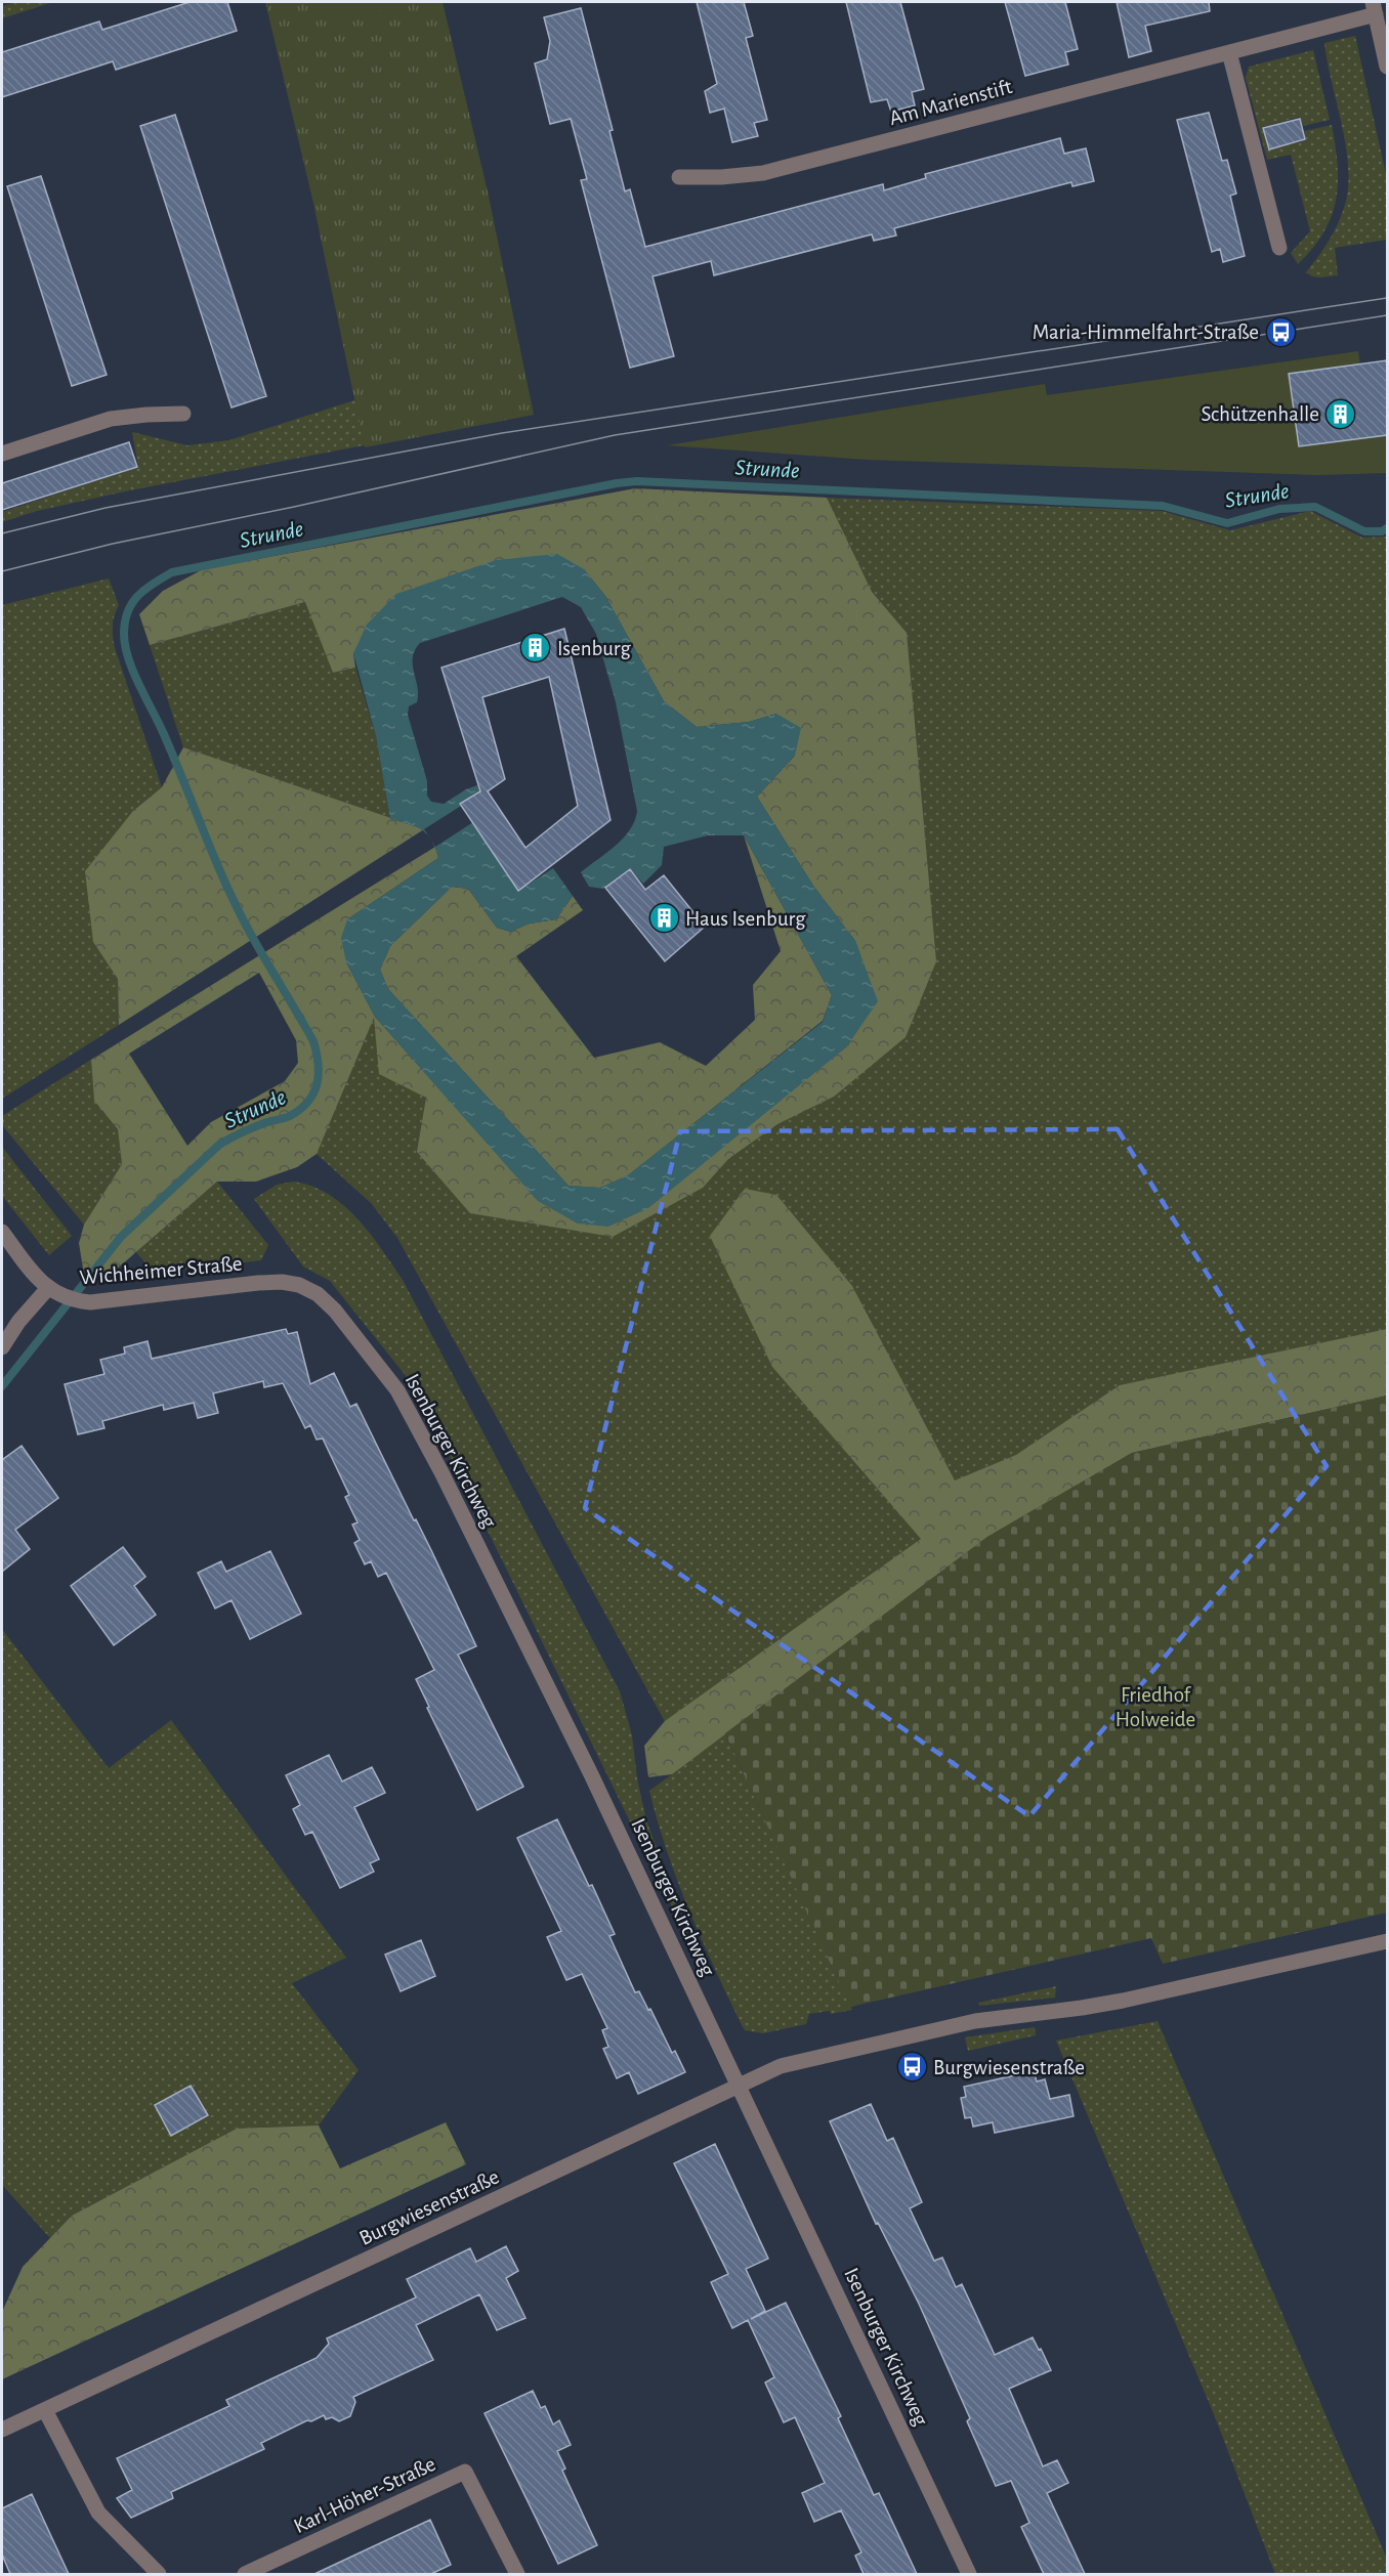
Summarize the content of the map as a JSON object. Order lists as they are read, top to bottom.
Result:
{
  "streets": {
    "street": [
      "Am Marienstift",
      "Wichheimer Straße",
      "Isenburger Kirchweg",
      "Burgwiesenstraße",
      "Karl-Höher-Straße"
    ]
  },
  "crossings": [
    ["Wichheimer Straße", "Isenburger Kirchweg"],
    ["Isenburger Kirchweg", "Burgwiesenstraße"]
  ],
  "water": ["Strunde"],
  "parks": ["Friedhof Holweide"],
  "places": {
    "bus stop": ["Maria-Himmelfahrt-Straße", "Burgwiesenstraße"],
    "building": ["Schützenhalle", "Isenburg", "Haus Isenburg"]
  }
}
